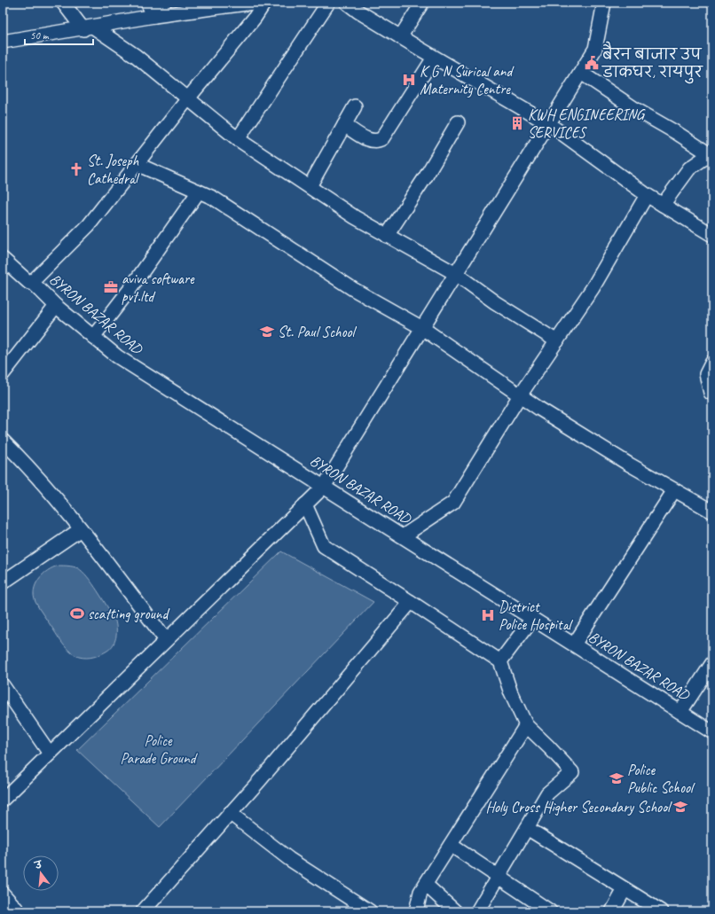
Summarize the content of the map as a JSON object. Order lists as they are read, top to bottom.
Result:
{
  "streets": {
    "street": ["BYRON BAZAR ROAD"]
  },
  "parks": ["Police Parade Ground"],
  "places": {
    "public building": ["बैरन बाजार उप डाकघर, रायपुर"],
    "hospital": ["K G N Surical and Maternity Centre", "District Police Hospital"],
    "building": ["KWH ENGINEERING SERVICES"],
    "church": ["St. Joseph Cathedral"],
    "office": ["aviva software pvt.ltd"],
    "school or university": ["St. Paul School", "Police Public School", "Holy Cross Higher Secondary School"],
    "sports": ["scatting ground"]
  },
  "scale_bar": "50 m",
  "north": "top"
}
